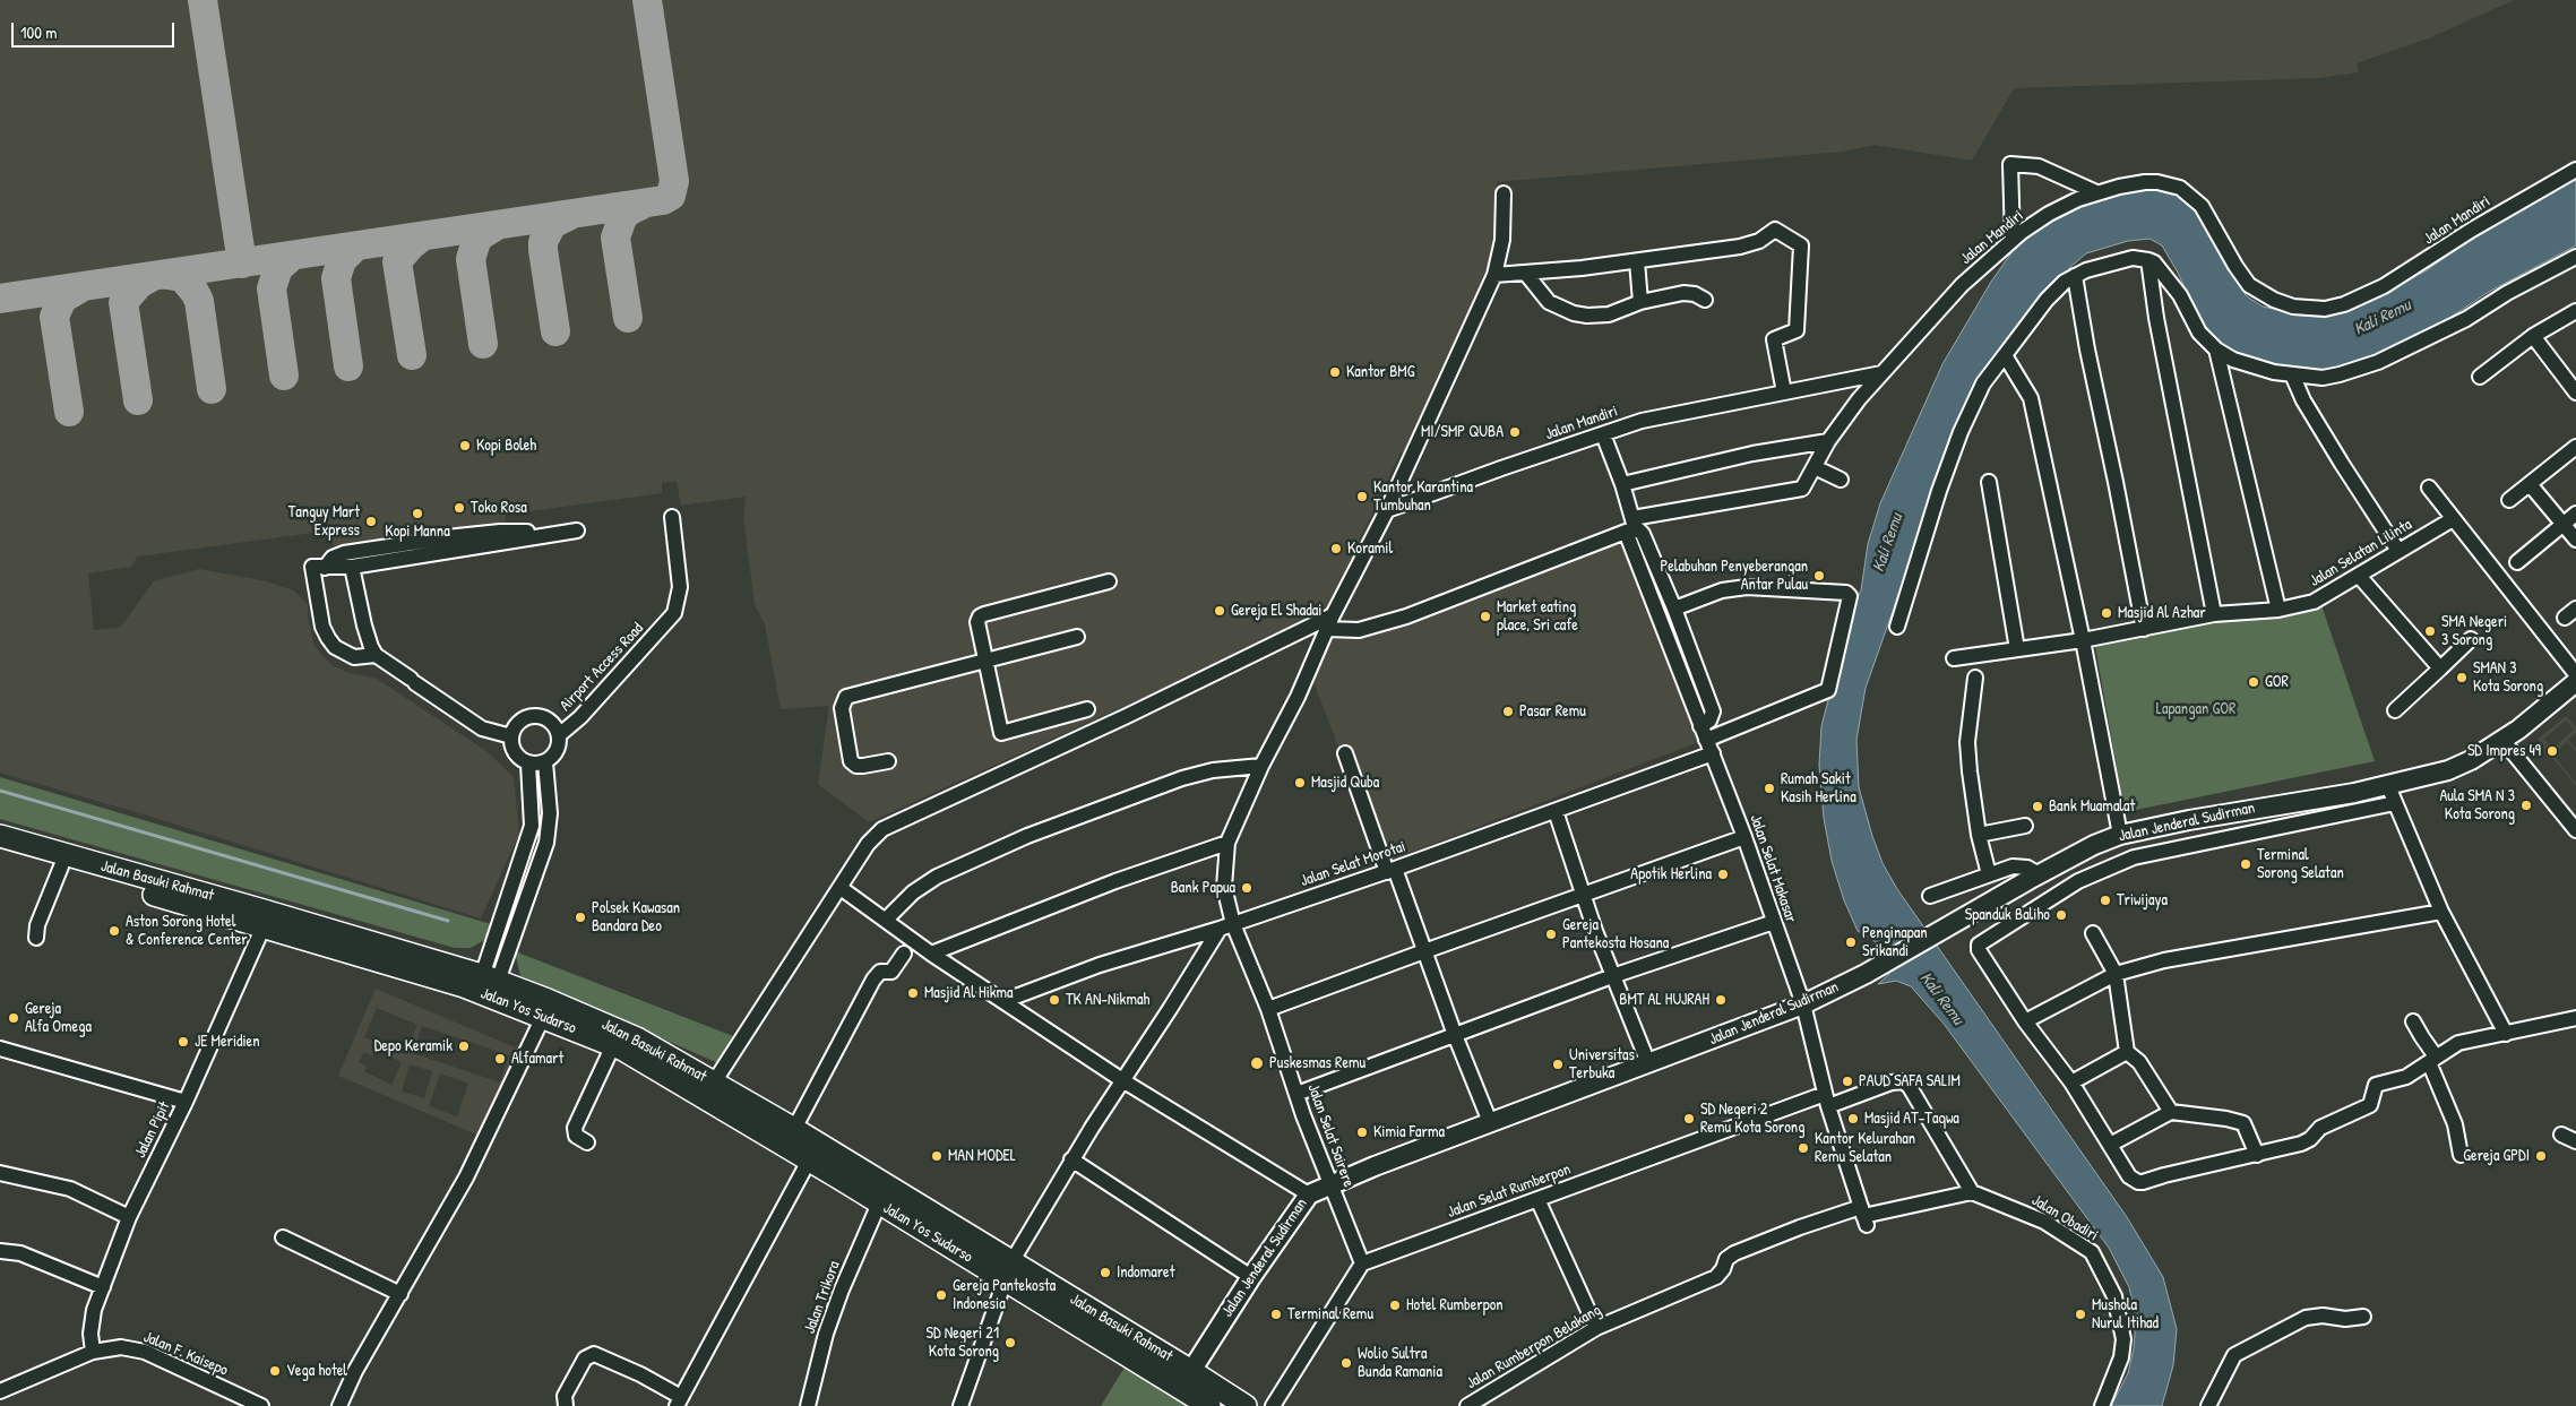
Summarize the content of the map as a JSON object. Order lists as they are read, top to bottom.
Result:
{
  "streets": {
    "highway": ["Jalan Basuki Rahmat", "Jalan Yos Sudarso"],
    "main road": ["Jalan Jenderal Sudirman"],
    "street": [
      "Jalan Mandiri",
      "Jalan Selatan Lilinta",
      "Airport Access Road",
      "Jalan Selat Morotai",
      "Jalan Selat Makasar",
      "Jalan Pipit",
      "Jalan Selat Sairere",
      "Jalan Selat Rumberpon",
      "Jalan Obadiri",
      "Jalan Trikora",
      "Jalan Rumberpon Belakang",
      "Jalan F. Kaisepo"
    ]
  },
  "crossings": [
    ["Jalan Mandiri", "Jalan Selat Sairere"],
    ["Jalan Jenderal Sudirman", "Jalan Selat Makasar"],
    ["Jalan Jenderal Sudirman", "Jalan Basuki Rahmat"],
    ["Jalan Jenderal Sudirman", "Jalan Selat Sairere"],
    ["Jalan Selat Morotai", "Jalan Selat Makasar"],
    ["Jalan Selat Morotai", "Jalan Selat Sairere"],
    ["Jalan Selat Makasar", "Jalan Selat Rumberpon"],
    ["Jalan Selat Makasar", "Jalan Rumberpon Belakang"],
    ["Jalan Basuki Rahmat", "Jalan Yos Sudarso"],
    ["Jalan Yos Sudarso", "Jalan Pipit"],
    ["Jalan Yos Sudarso", "Jalan Trikora"],
    ["Jalan Pipit", "Jalan F. Kaisepo"],
    ["Jalan Selat Sairere", "Jalan Selat Rumberpon"],
    ["Jalan Selat Rumberpon", "Jalan Obadiri"]
  ],
  "water": ["Kali Remu"],
  "parks": ["Lapangan GOR"],
  "places": [
    "Kantor BMG",
    "MI/SMP QUBA",
    "Kopi Boleh",
    "Kantor Karantina Tumbuhan",
    "Toko Rosa",
    "Kopi Manna",
    "Tanguy Mart Express",
    "Koramil",
    "Pelabuhan Penyeberangan Antar Pulau",
    "Gereja El Shadai",
    "Masjid Al Azhar",
    "Market eating place, Sri cafe",
    "SMA Negeri 3 Sorong",
    "SMAN 3 Kota Sorong",
    "GOR",
    "Pasar Remu",
    "SD Impres 49",
    "Masjid Quba",
    "Rumah Sakit Kasih Herlina",
    "Aula SMA N 3 Kota Sorong",
    "Bank Muamalat",
    "Terminal Sorong Selatan",
    "Apotik Herlina",
    "Bank Papua",
    "Triwijaya",
    "Spanduk Baliho",
    "Polsek Kawasan Bandara Deo",
    "Aston Sorong Hotel & Conference Center",
    "Gereja Pantekosta Hosana",
    "Penginapan Srikandi",
    "Masjid Al Hikma",
    "TK AN-Nikmah",
    "BMT AL HUJRAH",
    "Gereja Alfa Omega",
    "JE Meridien",
    "Depo Keramik",
    "Alfamart",
    "Puskesmas Remu",
    "Universitas Terbuka",
    "PAUD SAFA SALIM",
    "SD Negeri 2 Remu Kota Sorong",
    "Masjid AT-Taqwa",
    "Kimia Farma",
    "Kantor Kelurahan Remu Selatan",
    "MAN MODEL",
    "Gereja GPDI",
    "Indomaret",
    "Gereja Pantekosta Indonesia",
    "Hotel Rumberpon",
    "Terminal Remu",
    "Mushola Nurul Itihad",
    "SD Negeri 21 Kota Sorong",
    "Wolio Sultra Bunda Ramania",
    "Vega hotel"
  ],
  "scale_bar": "100 m"
}
